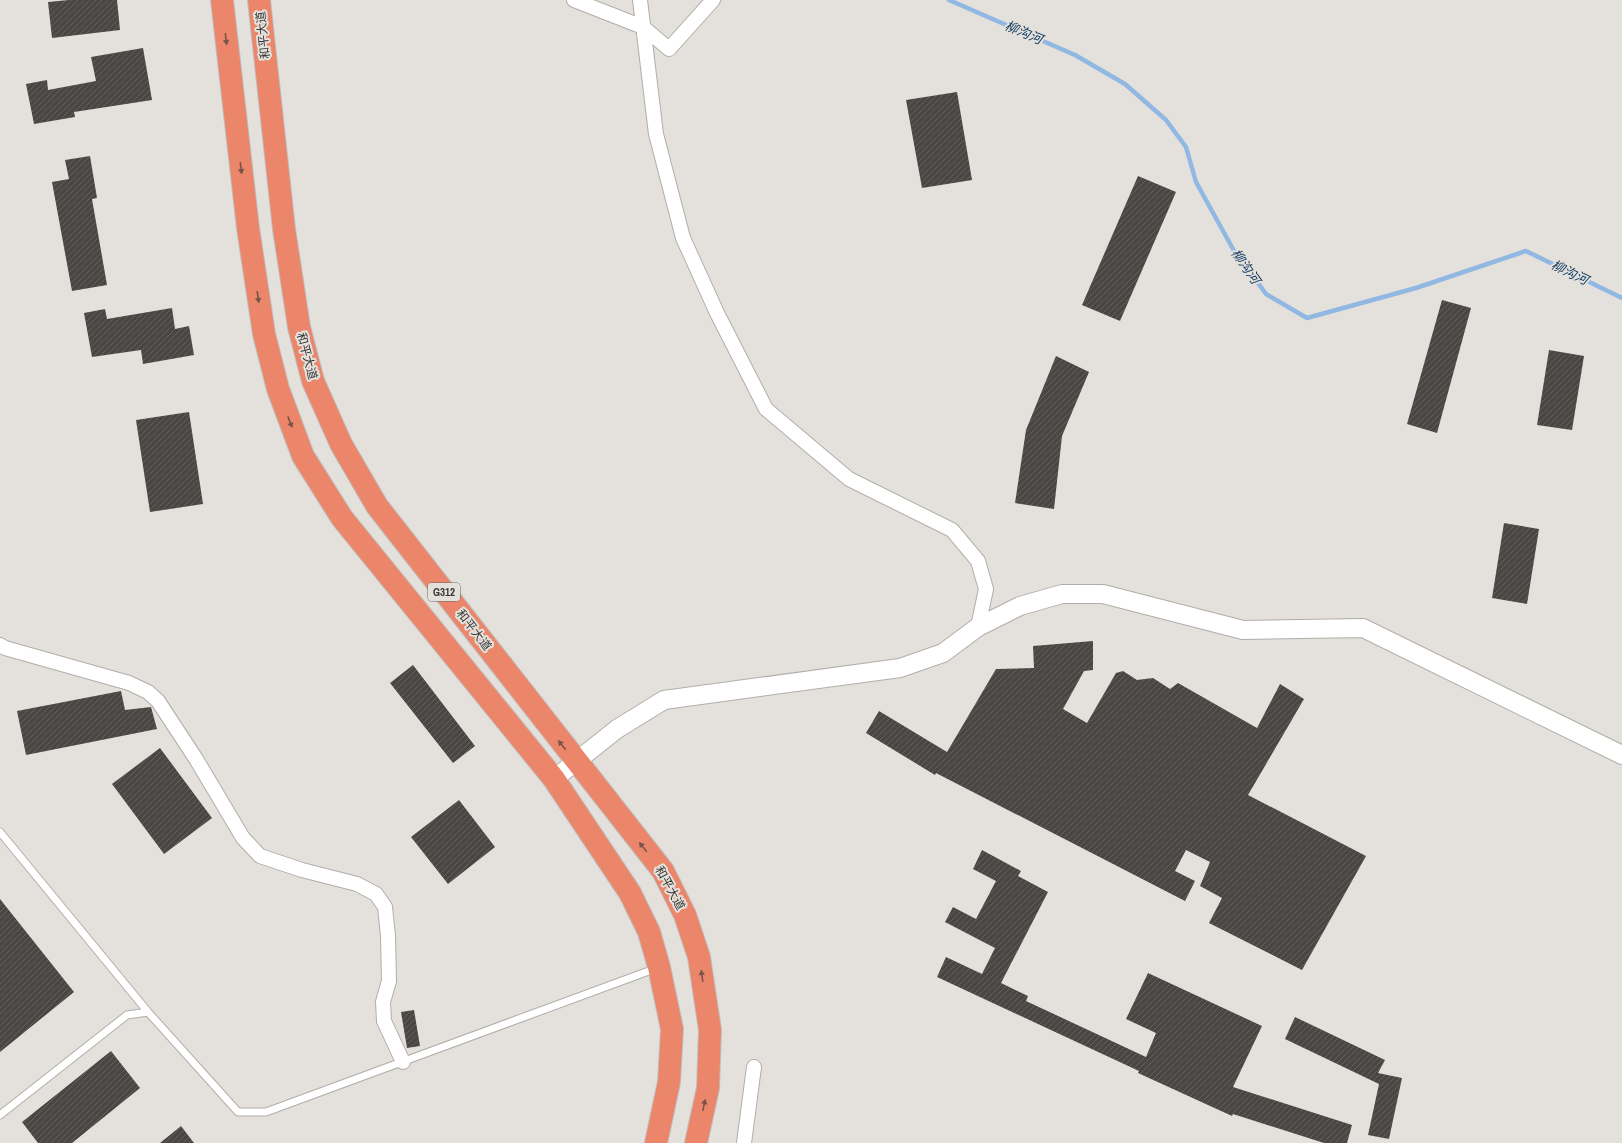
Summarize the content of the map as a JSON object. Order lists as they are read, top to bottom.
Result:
{
  "streets": {
    "highway": ["和平大道", "G312"]
  },
  "water": ["柳沟河"]
}
